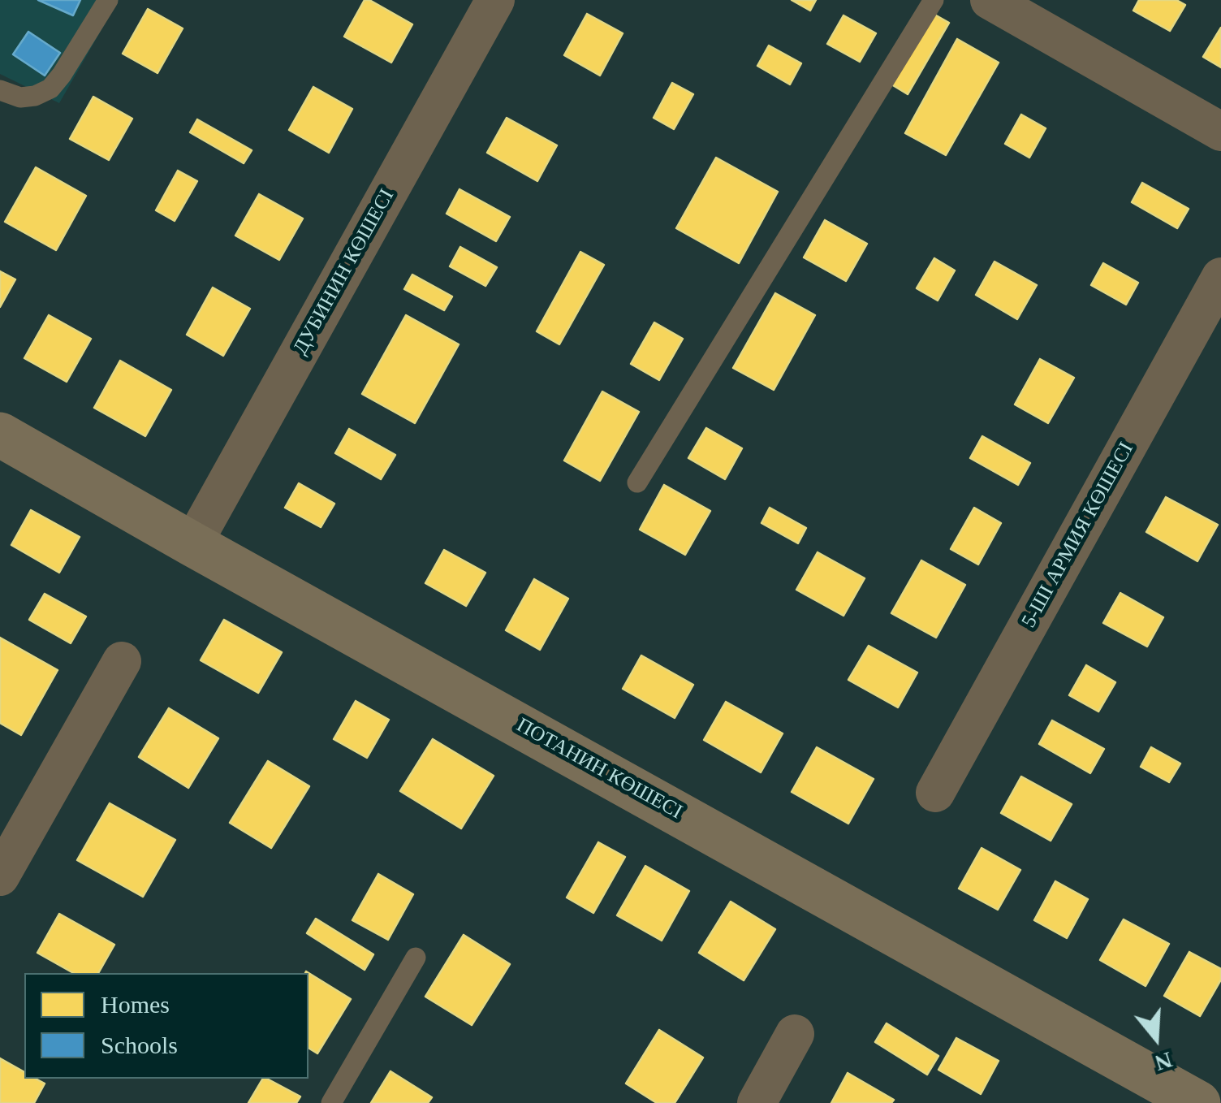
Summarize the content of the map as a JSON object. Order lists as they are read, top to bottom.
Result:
{
  "streets": {
    "main road": ["ПОТАНИН КӨШЕСІ"],
    "street": ["ДУБИНИН КӨШЕСІ", "5-ШІ АРМИЯ КӨШЕСІ"]
  },
  "crossings": [
    ["ДУБИНИН КӨШЕСІ", "ПОТАНИН КӨШЕСІ"]
  ],
  "legend": ["Homes", "Schools"],
  "north": "bottom"
}
